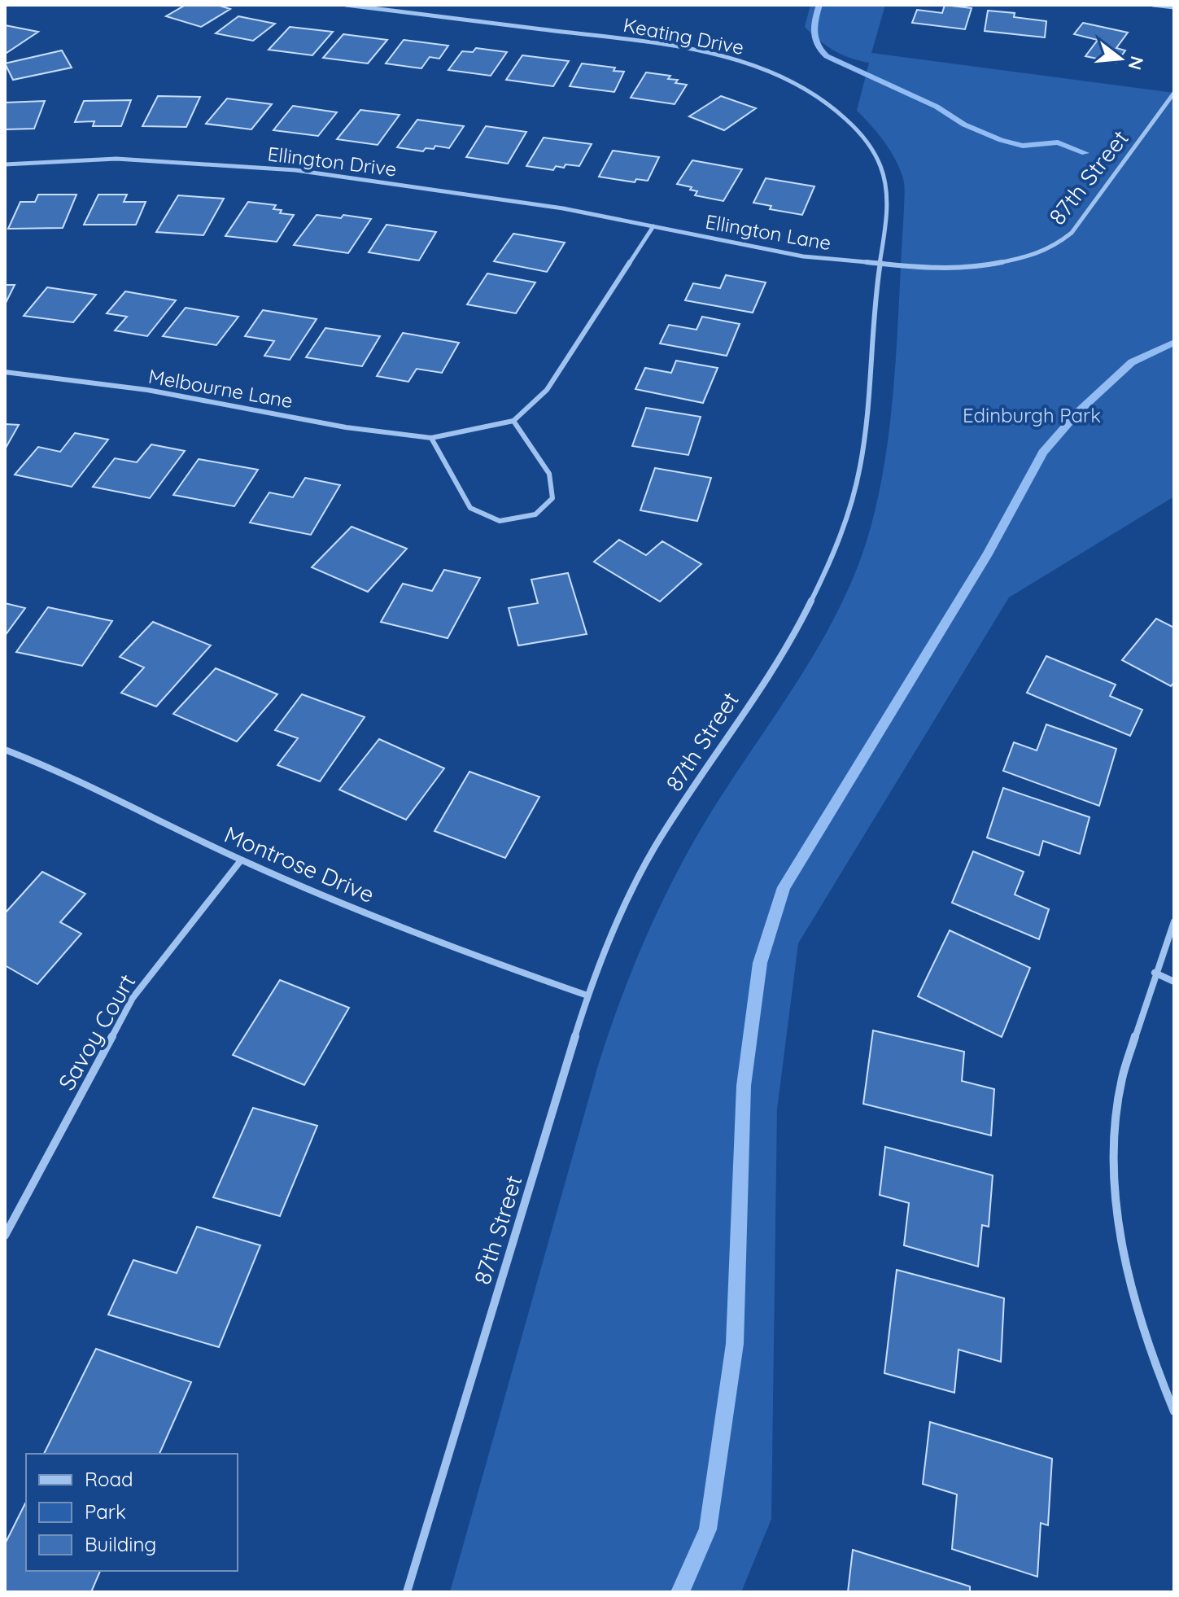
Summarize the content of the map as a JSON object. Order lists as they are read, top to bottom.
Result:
{
  "streets": {
    "street": [
      "Keating Drive",
      "Ellington Drive",
      "87th Street",
      "Ellington Lane",
      "Melbourne Lane",
      "Montrose Drive",
      "Savoy Court"
    ]
  },
  "crossings": [
    ["Keating Drive", "87th Street"],
    ["Keating Drive", "Ellington Lane"],
    ["Ellington Drive", "Ellington Lane"],
    ["87th Street", "Ellington Lane"],
    ["87th Street", "Montrose Drive"],
    ["Montrose Drive", "Savoy Court"]
  ],
  "parks": ["Edinburgh Park"],
  "legend": ["Road", "Park", "Building"],
  "north": "right"
}
